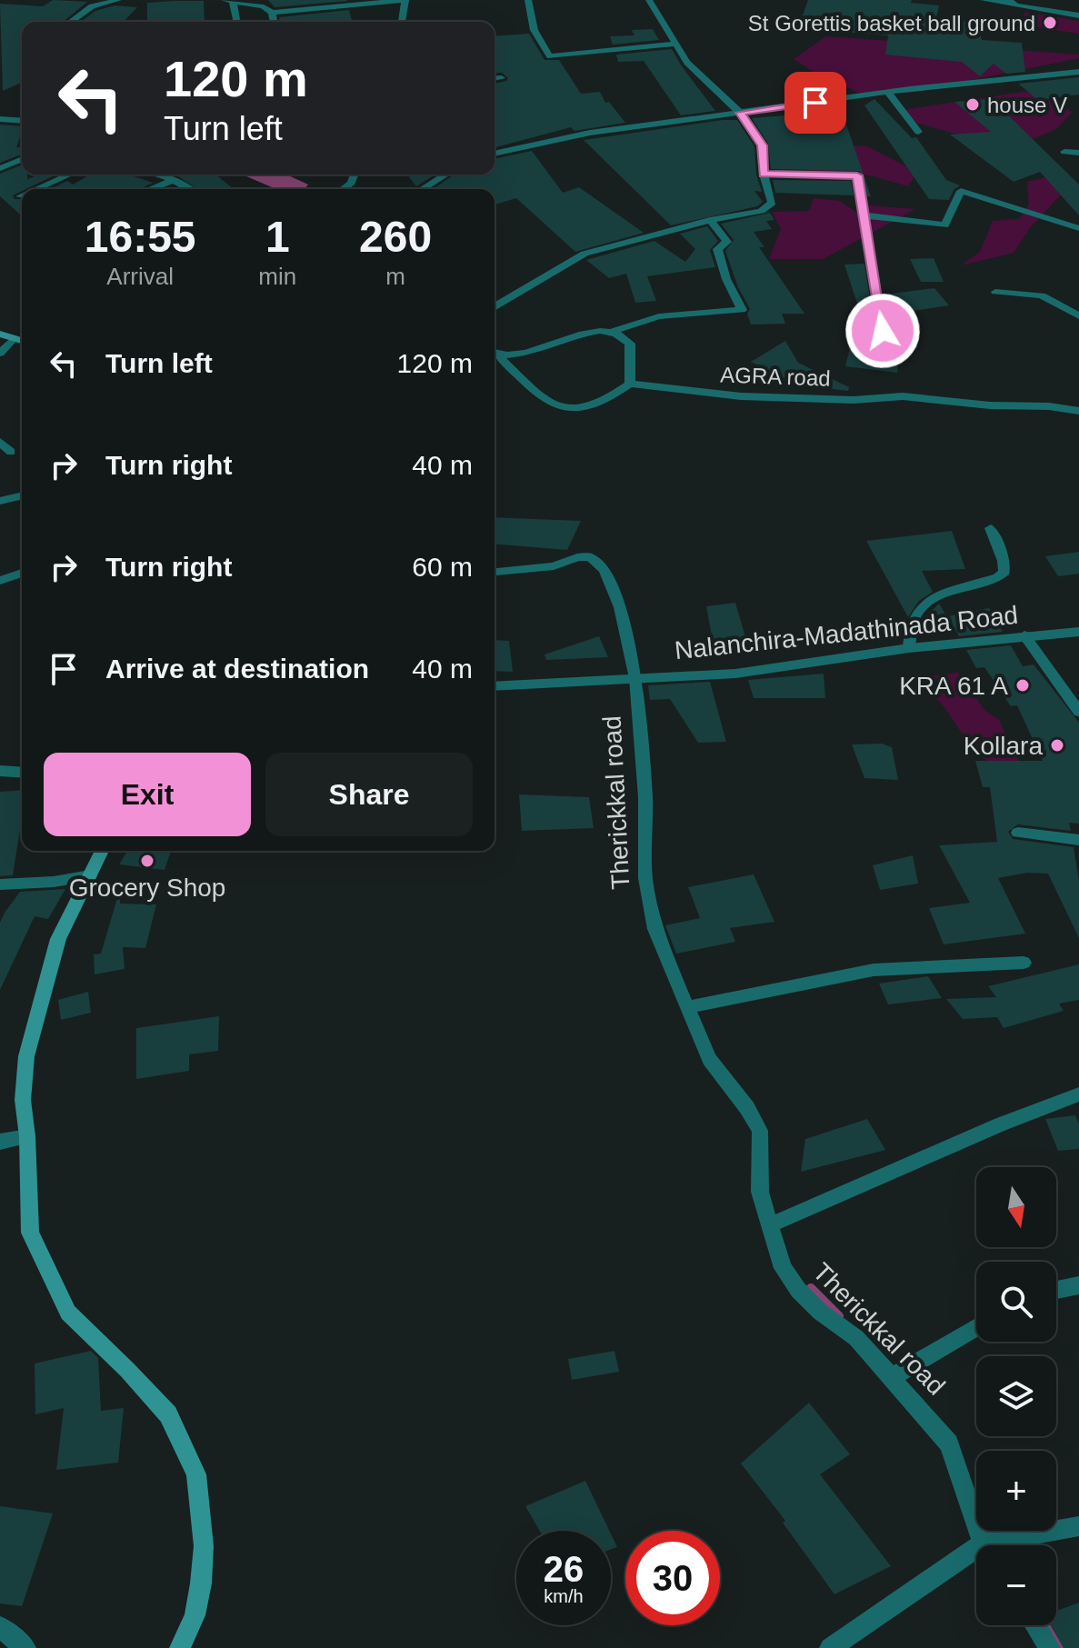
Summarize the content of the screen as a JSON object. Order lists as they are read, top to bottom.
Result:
{
  "streets": {
    "street": ["AGRA road", "Nalanchira-Madathinada Road", "Therickkal road"]
  },
  "crossings": [
    ["Nalanchira-Madathinada Road", "Therickkal road"]
  ],
  "places": [
    "St Gorettis basket ball ground",
    "house V",
    "KRA 61 A",
    "Kollara",
    "Grocery Shop"
  ],
  "north": "bottom",
  "page": {
    "turn": ["120 m", "Turn left"],
    "eta": [
      "16:55",
      "Arrival",
      "1",
      "min",
      "260",
      "m"
    ],
    "list": [
      {
        "name": "Turn left",
        "value": "120 m"
      },
      {
        "name": "Turn right",
        "value": "40 m"
      },
      {
        "name": "Turn right",
        "value": "60 m"
      },
      {
        "name": "Arrive at destination",
        "value": "40 m"
      }
    ],
    "buttons": ["Exit", "Share"],
    "map_buttons": ["+", "−"],
    "speed": "26 km/h",
    "limit": "30"
  }
}
